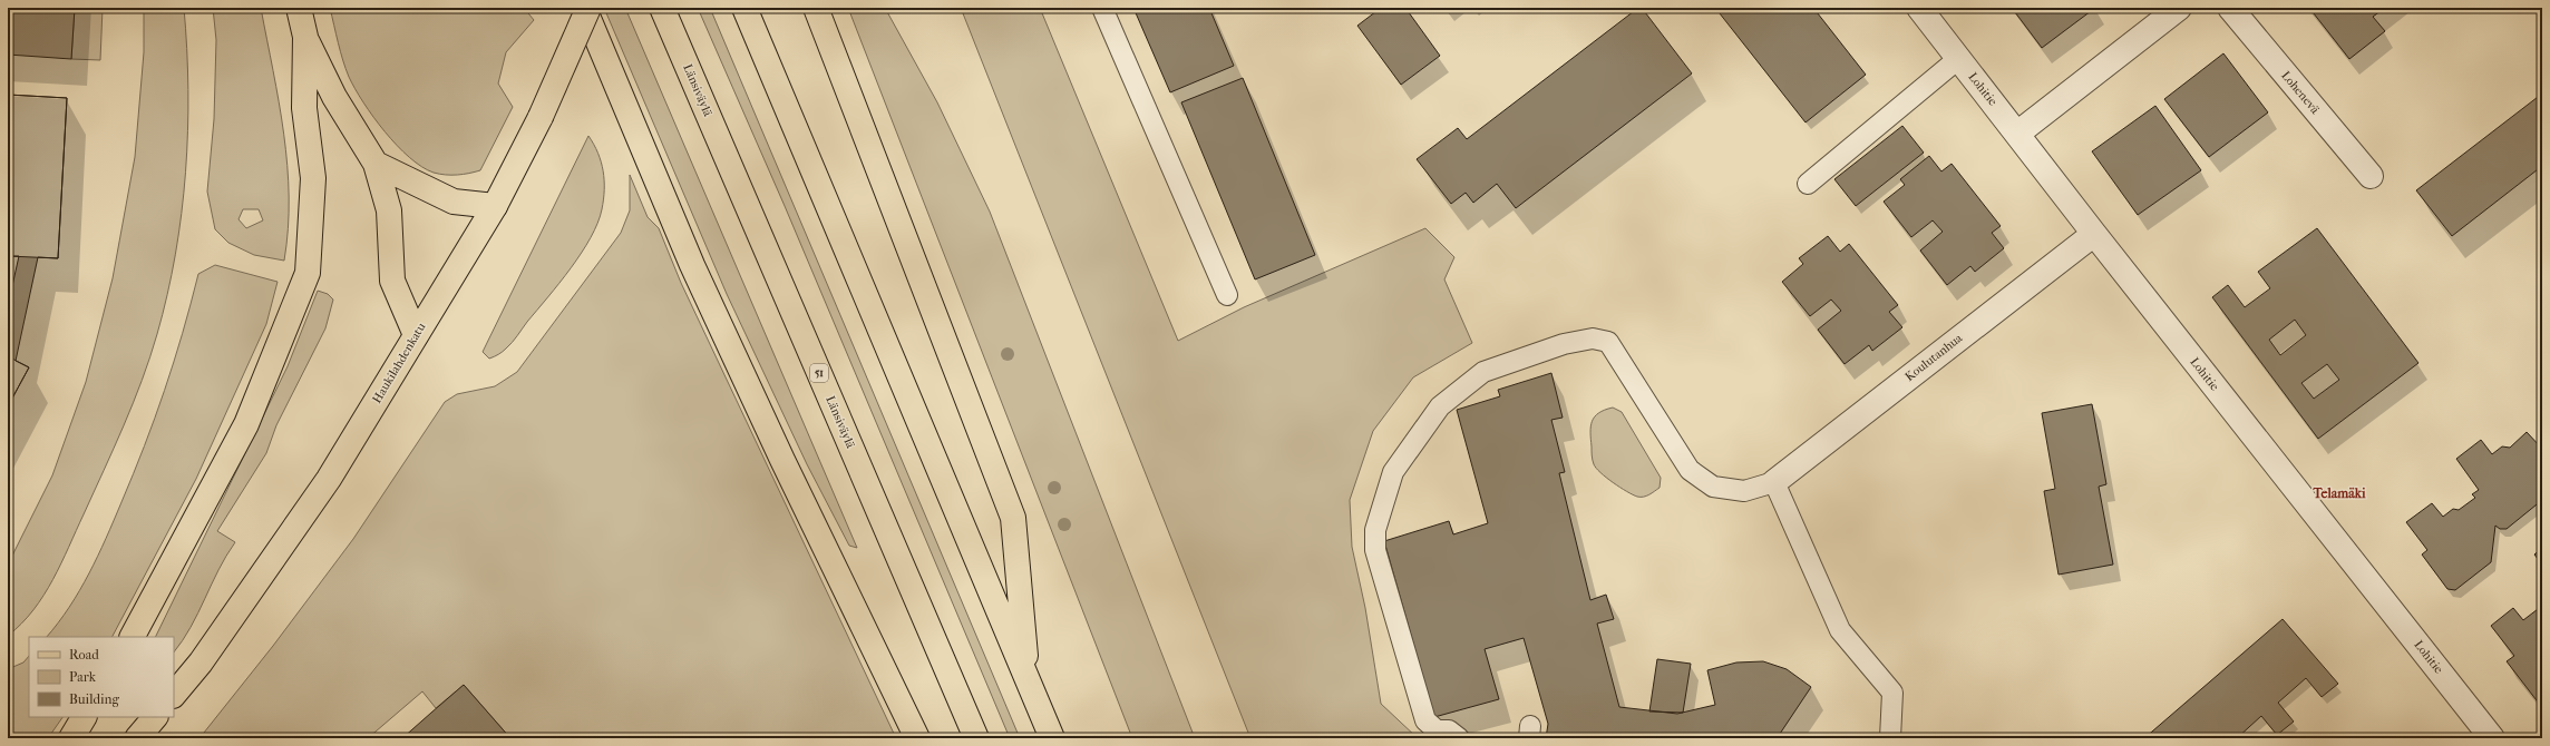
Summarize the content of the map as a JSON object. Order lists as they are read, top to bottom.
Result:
{
  "streets": {
    "main road": ["Länsiväylä", "Haukilahdenkatu", "51"],
    "street": ["Lohitie", "Lohenevä", "Koulutanhua"]
  },
  "crossings": [
    ["Lohitie", "Koulutanhua"]
  ],
  "districts": ["Telamäki"],
  "legend": ["Road", "Park", "Building"]
}
